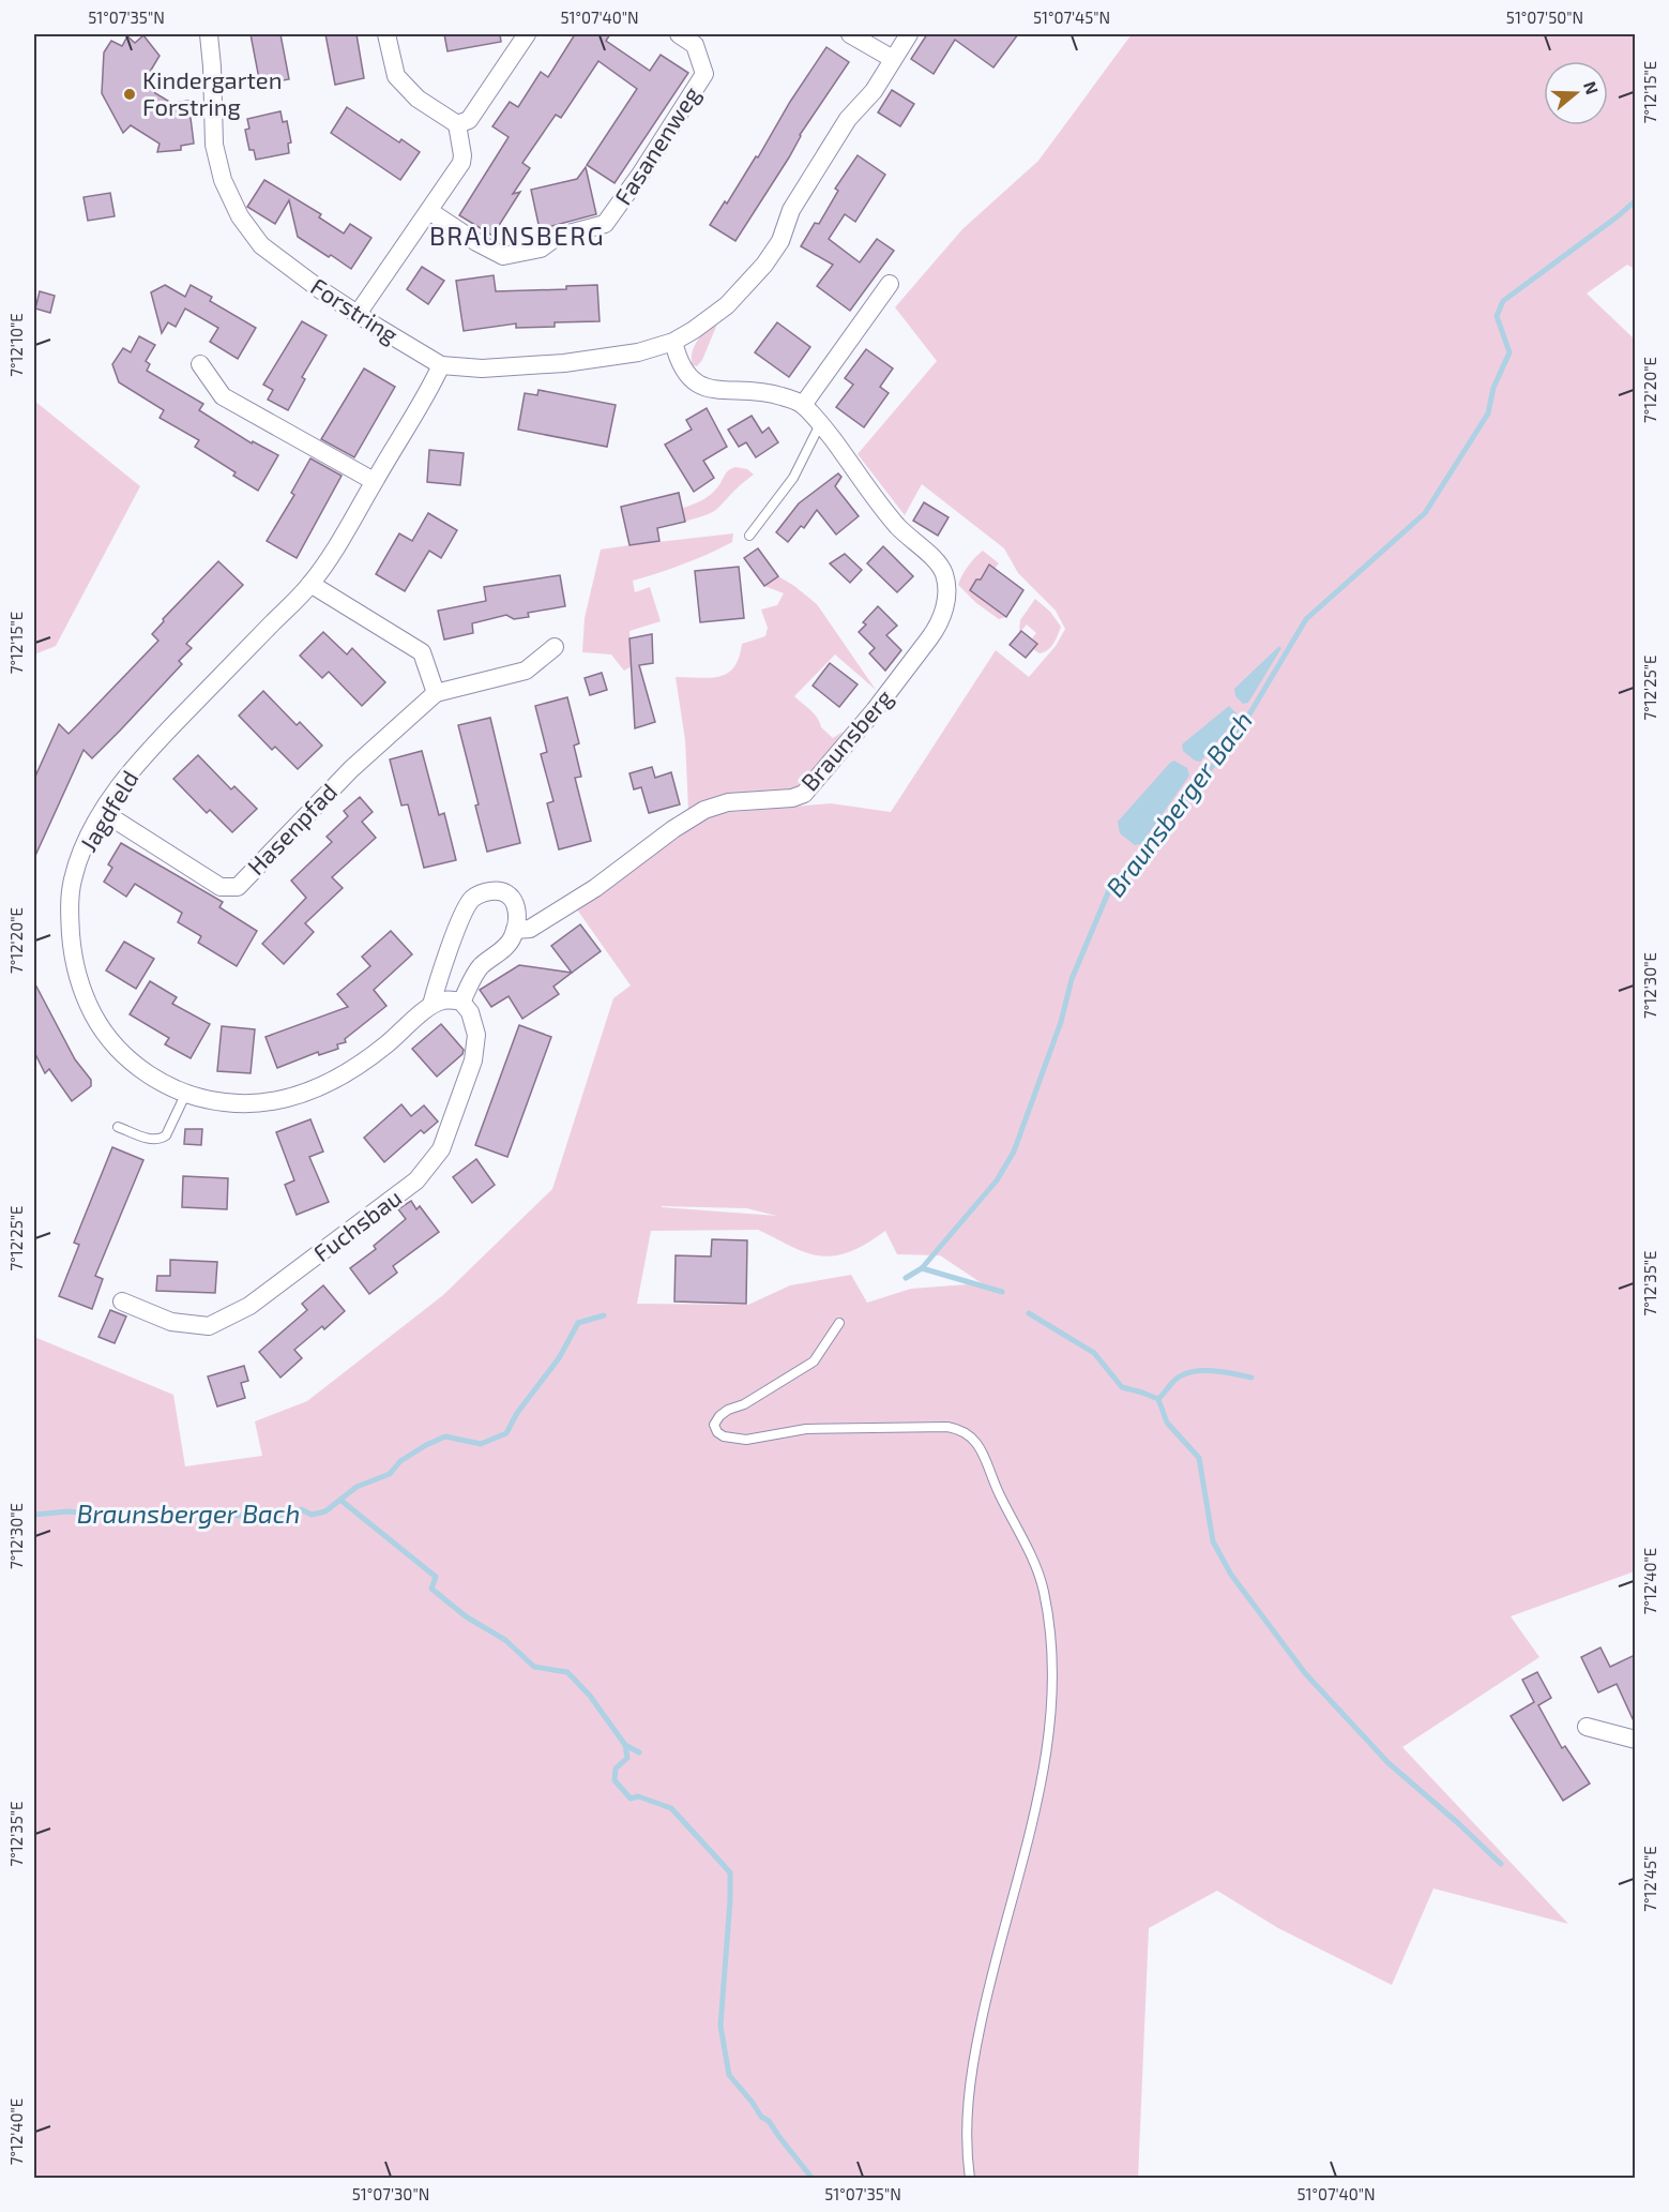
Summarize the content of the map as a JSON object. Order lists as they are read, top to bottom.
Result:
{
  "streets": {
    "street": [
      "Fasanenweg",
      "Forstring",
      "Braunsberg",
      "Jagdfeld",
      "Hasenpfad",
      "Fuchsbau"
    ]
  },
  "crossings": [
    ["Forstring", "Braunsberg"],
    ["Forstring", "Jagdfeld"],
    ["Jagdfeld", "Hasenpfad"]
  ],
  "districts": ["BRAUNSBERG"],
  "water": ["Braunsberger Bach"],
  "places": ["Kindergarten Forstring"],
  "north": "right",
  "coordinates": [
    "51°07'35\"N",
    "51°07'40\"N",
    "51°07'45\"N",
    "51°07'50\"N",
    "7°12'15\"E",
    "7°12'10\"E",
    "7°12'20\"E",
    "7°12'25\"E",
    "7°12'30\"E",
    "7°12'35\"E",
    "7°12'40\"E",
    "7°12'45\"E",
    "51°07'30\"N"
  ]
}
